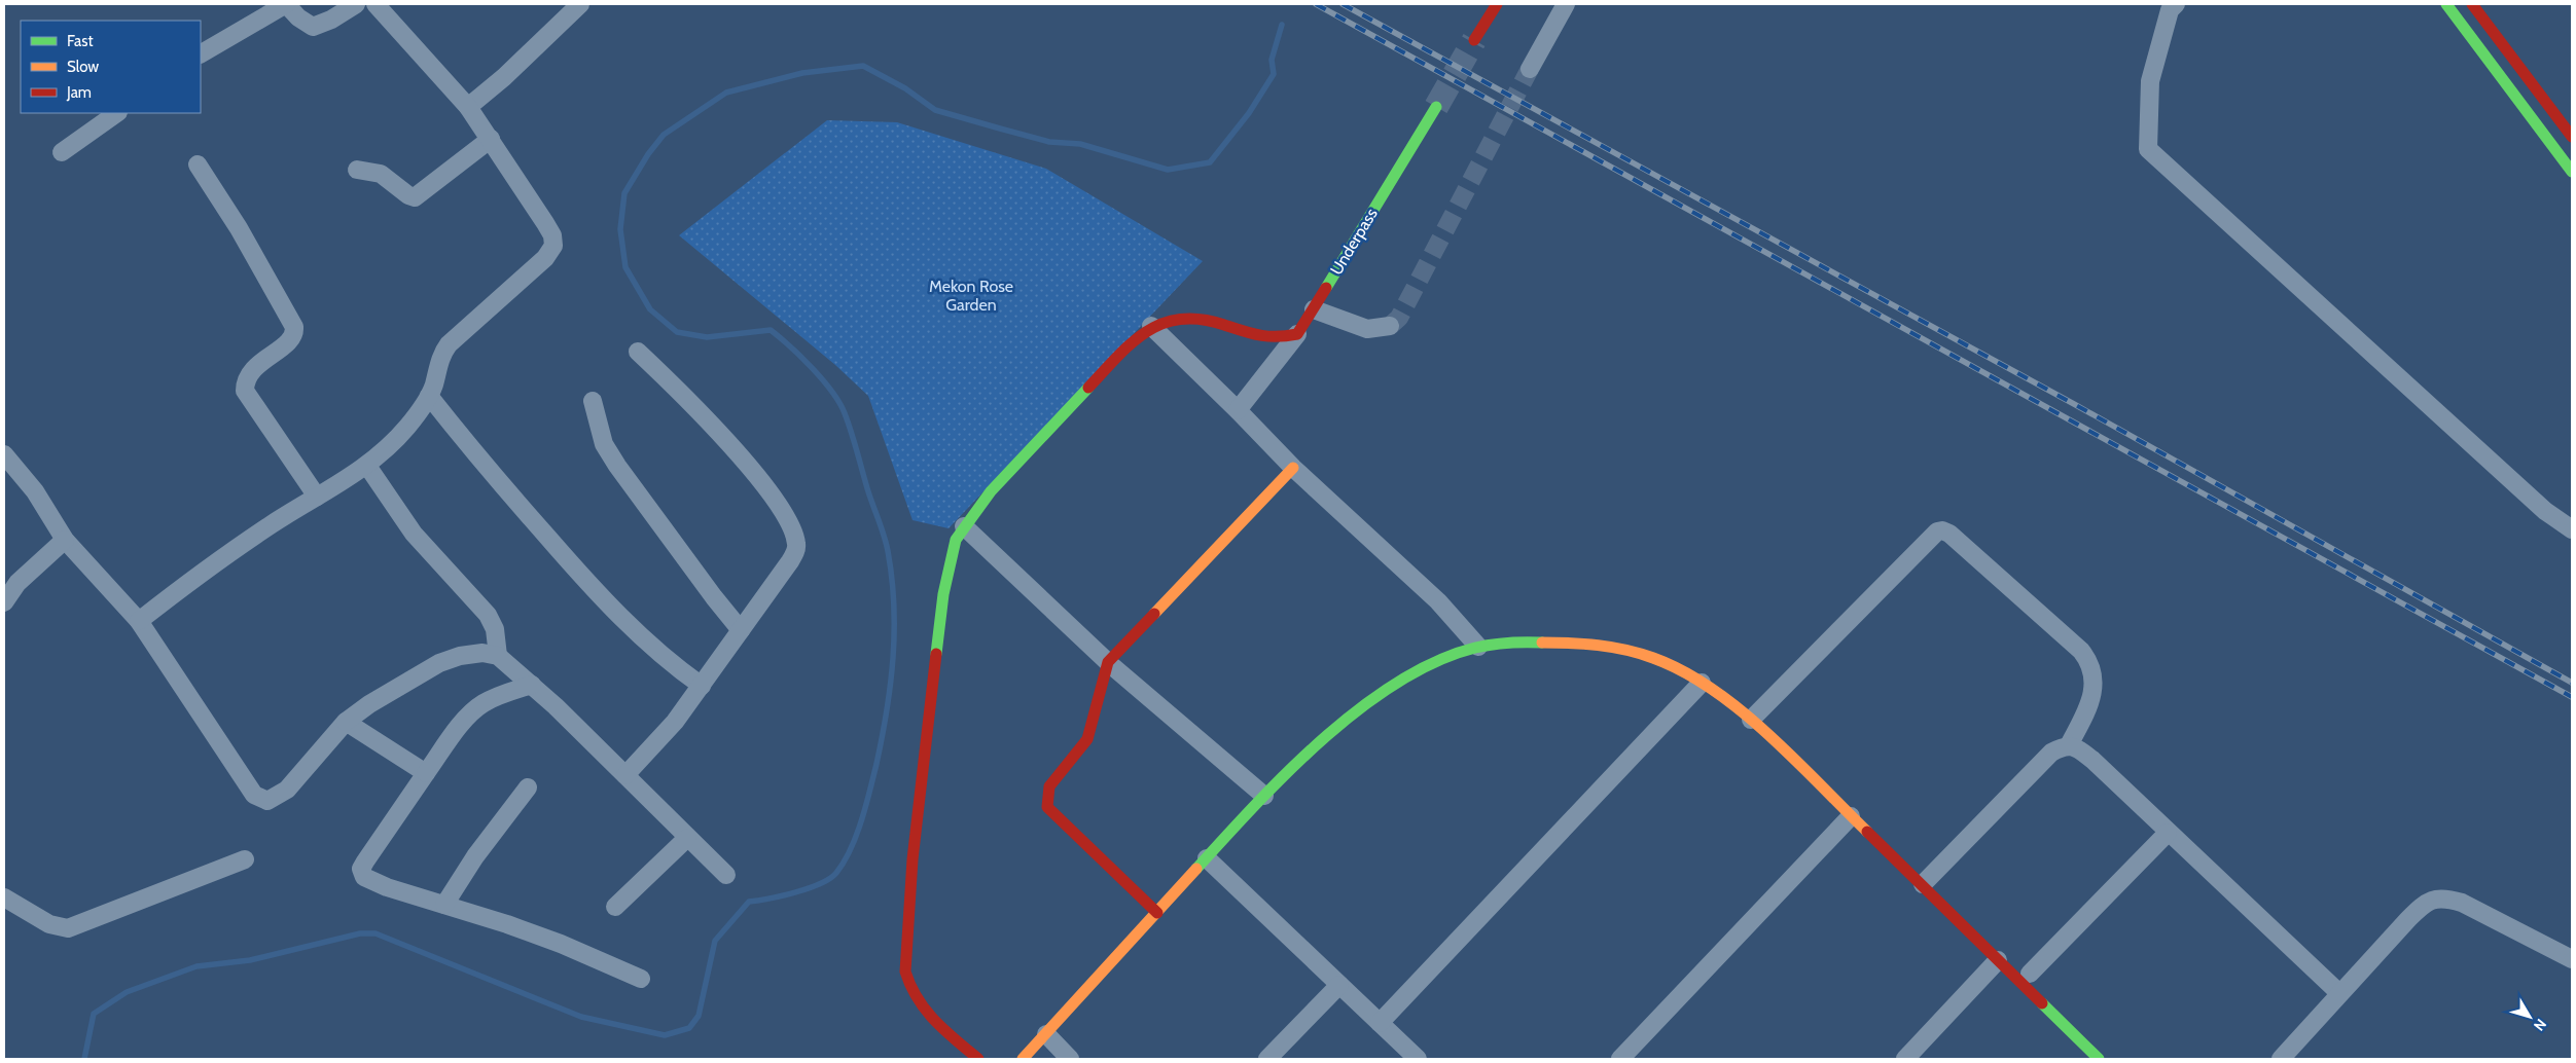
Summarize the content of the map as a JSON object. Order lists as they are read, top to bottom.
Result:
{
  "streets": {
    "street": ["Underpass"]
  },
  "parks": ["Mekon Rose Garden"],
  "legend": ["Fast", "Slow", "Jam"],
  "north": "bottom right"
}
